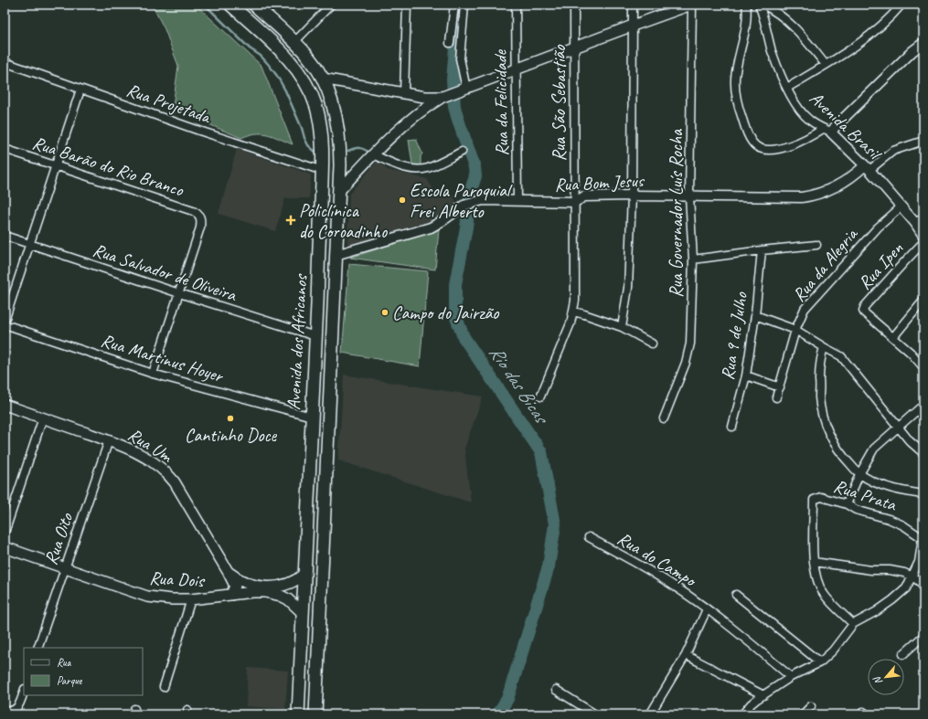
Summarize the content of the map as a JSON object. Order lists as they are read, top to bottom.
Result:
{
  "streets": {
    "main road": ["Avenida dos Africanos", "Rua Um", "Rua Dois"],
    "street": [
      "Rua Projetada",
      "Rua da Felicidade",
      "Rua São Sebastião",
      "Avenida Brasil",
      "Rua Barão do Rio Branco",
      "Rua Bom Jesus",
      "Rua Governador Luís Rocha",
      "Rua da Alegria",
      "Rua Ipen",
      "Rua Salvador de Oliveira",
      "Rua 9 de Julho",
      "Rua Martinus Hoyer",
      "Rua Prata",
      "Rua Oito",
      "Rua do Campo"
    ]
  },
  "crossings": [
    ["Rua Projetada", "Avenida dos Africanos"],
    ["Rua da Felicidade", "Rua Bom Jesus"],
    ["Rua São Sebastião", "Rua Bom Jesus"],
    ["Avenida Brasil", "Rua Bom Jesus"],
    ["Avenida Brasil", "Rua da Alegria"],
    ["Rua Barão do Rio Branco", "Rua Salvador de Oliveira"],
    ["Rua Bom Jesus", "Rua Governador Luís Rocha"],
    ["Rua Bom Jesus", "Avenida dos Africanos"],
    ["Rua Salvador de Oliveira", "Avenida dos Africanos"],
    ["Avenida dos Africanos", "Rua Martinus Hoyer"],
    ["Avenida dos Africanos", "Rua Dois"],
    ["Rua Um", "Rua Oito"],
    ["Rua Um", "Rua Dois"],
    ["Rua Oito", "Rua Dois"]
  ],
  "water": ["Rio das Bicas"],
  "places": {
    "other": ["Escola Paroquial Frei Alberto", "Campo do Jairzão", "Cantinho Doce"],
    "health": ["Policlínica do Coroadinho"]
  },
  "legend": ["Rua", "Parque"],
  "north": "bottom left"
}
